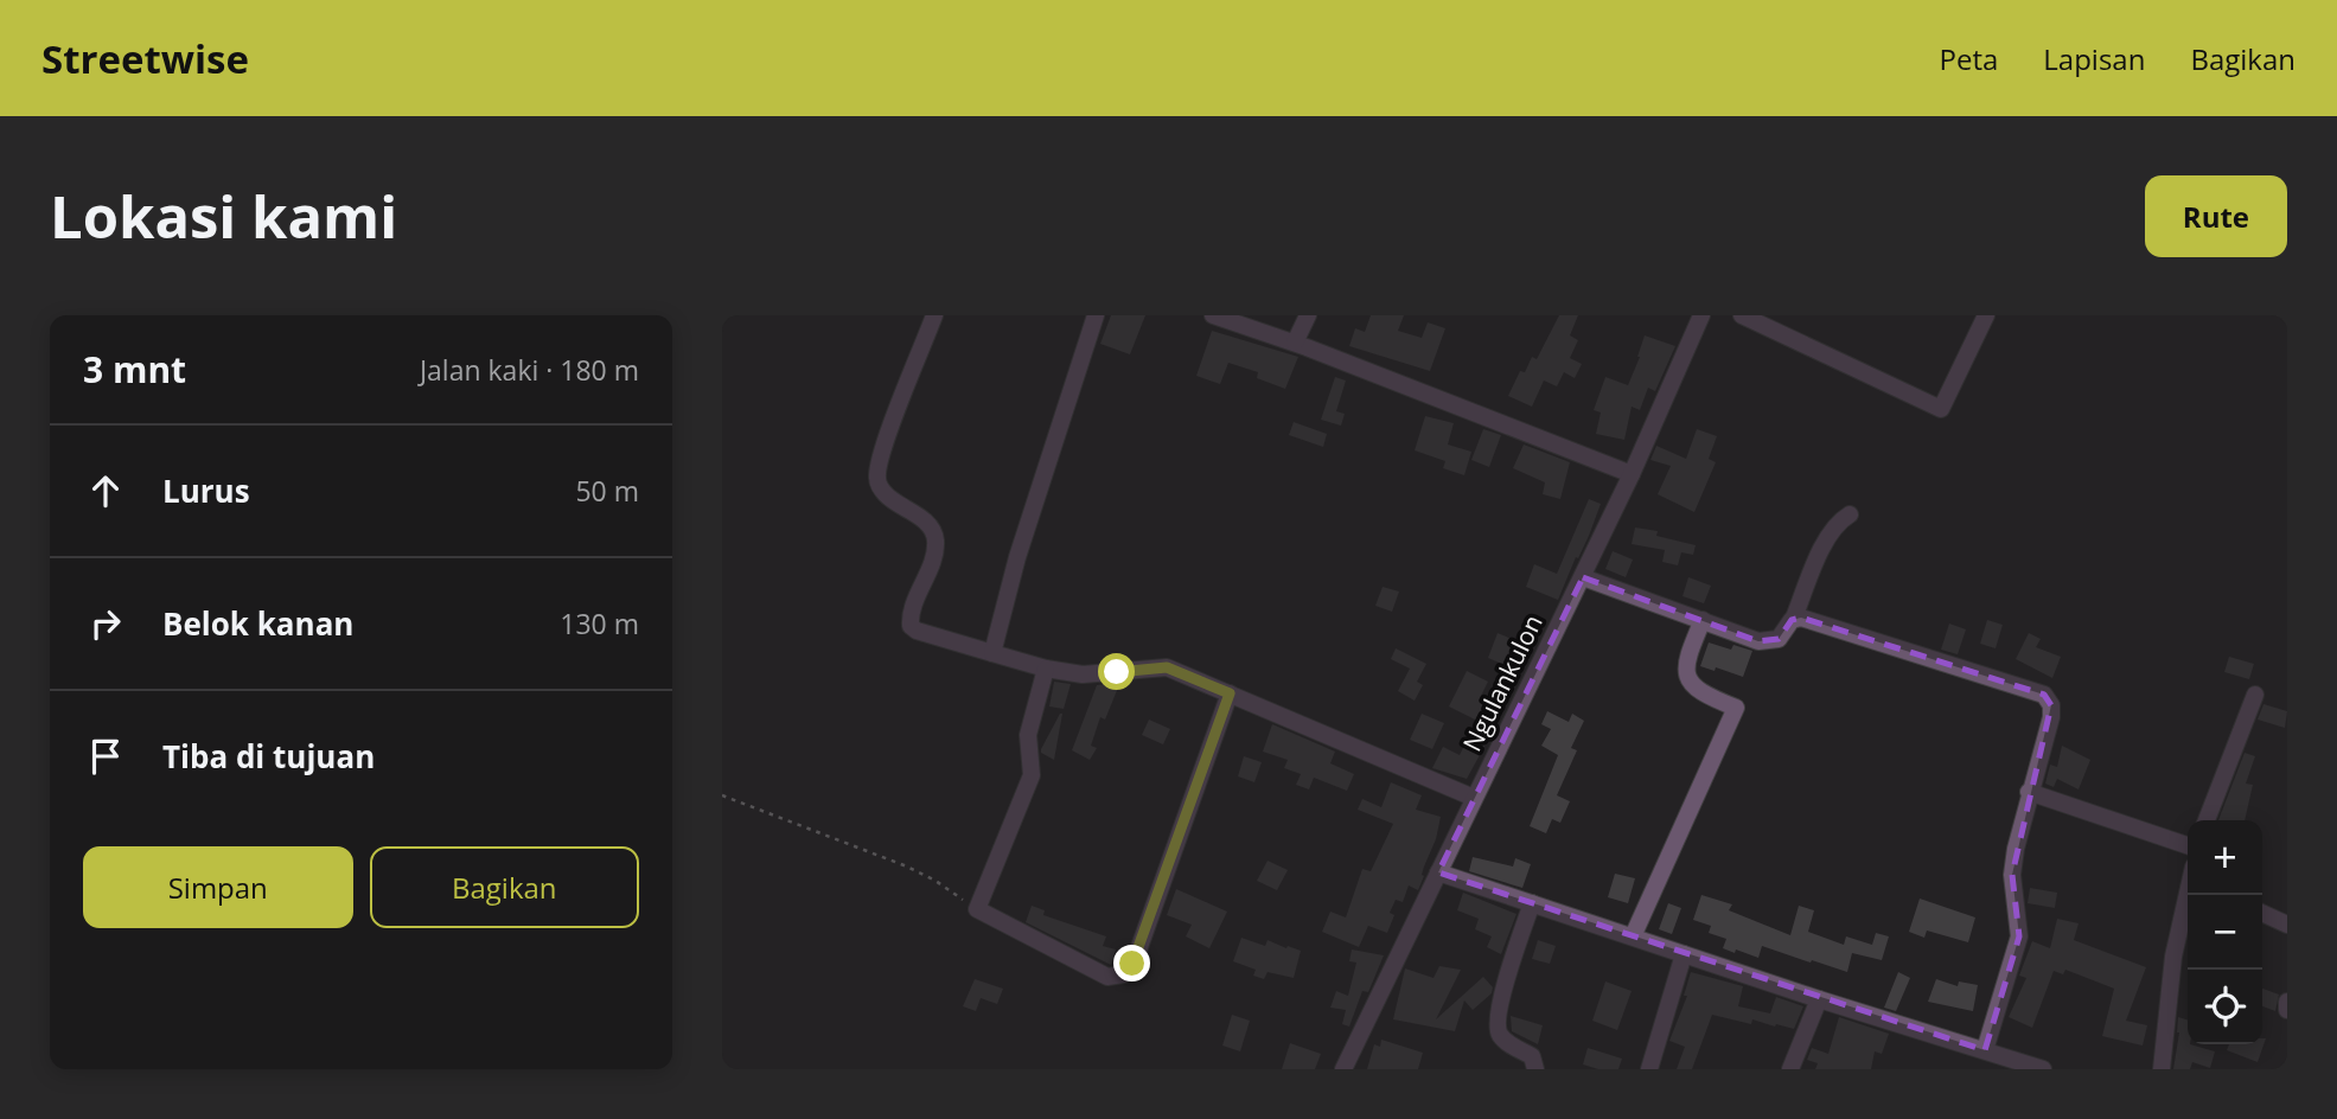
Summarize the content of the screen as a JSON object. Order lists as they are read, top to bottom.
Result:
{
  "streets": {
    "street": ["Ngulankulon"]
  },
  "page": {
    "header": "Streetwise",
    "nav": ["Peta", "Lapisan", "Bagikan"],
    "buttons": [
      "Rute",
      ["Simpan", "Bagikan"]
    ],
    "title": "Lokasi kami",
    "heading": ["3 mnt", "Jalan kaki · 180 m"],
    "list": [
      ["Lurus", "50 m"],
      ["Belok kanan", "130 m"],
      "Tiba di tujuan"
    ],
    "map_buttons": ["+", "−"]
  }
}
